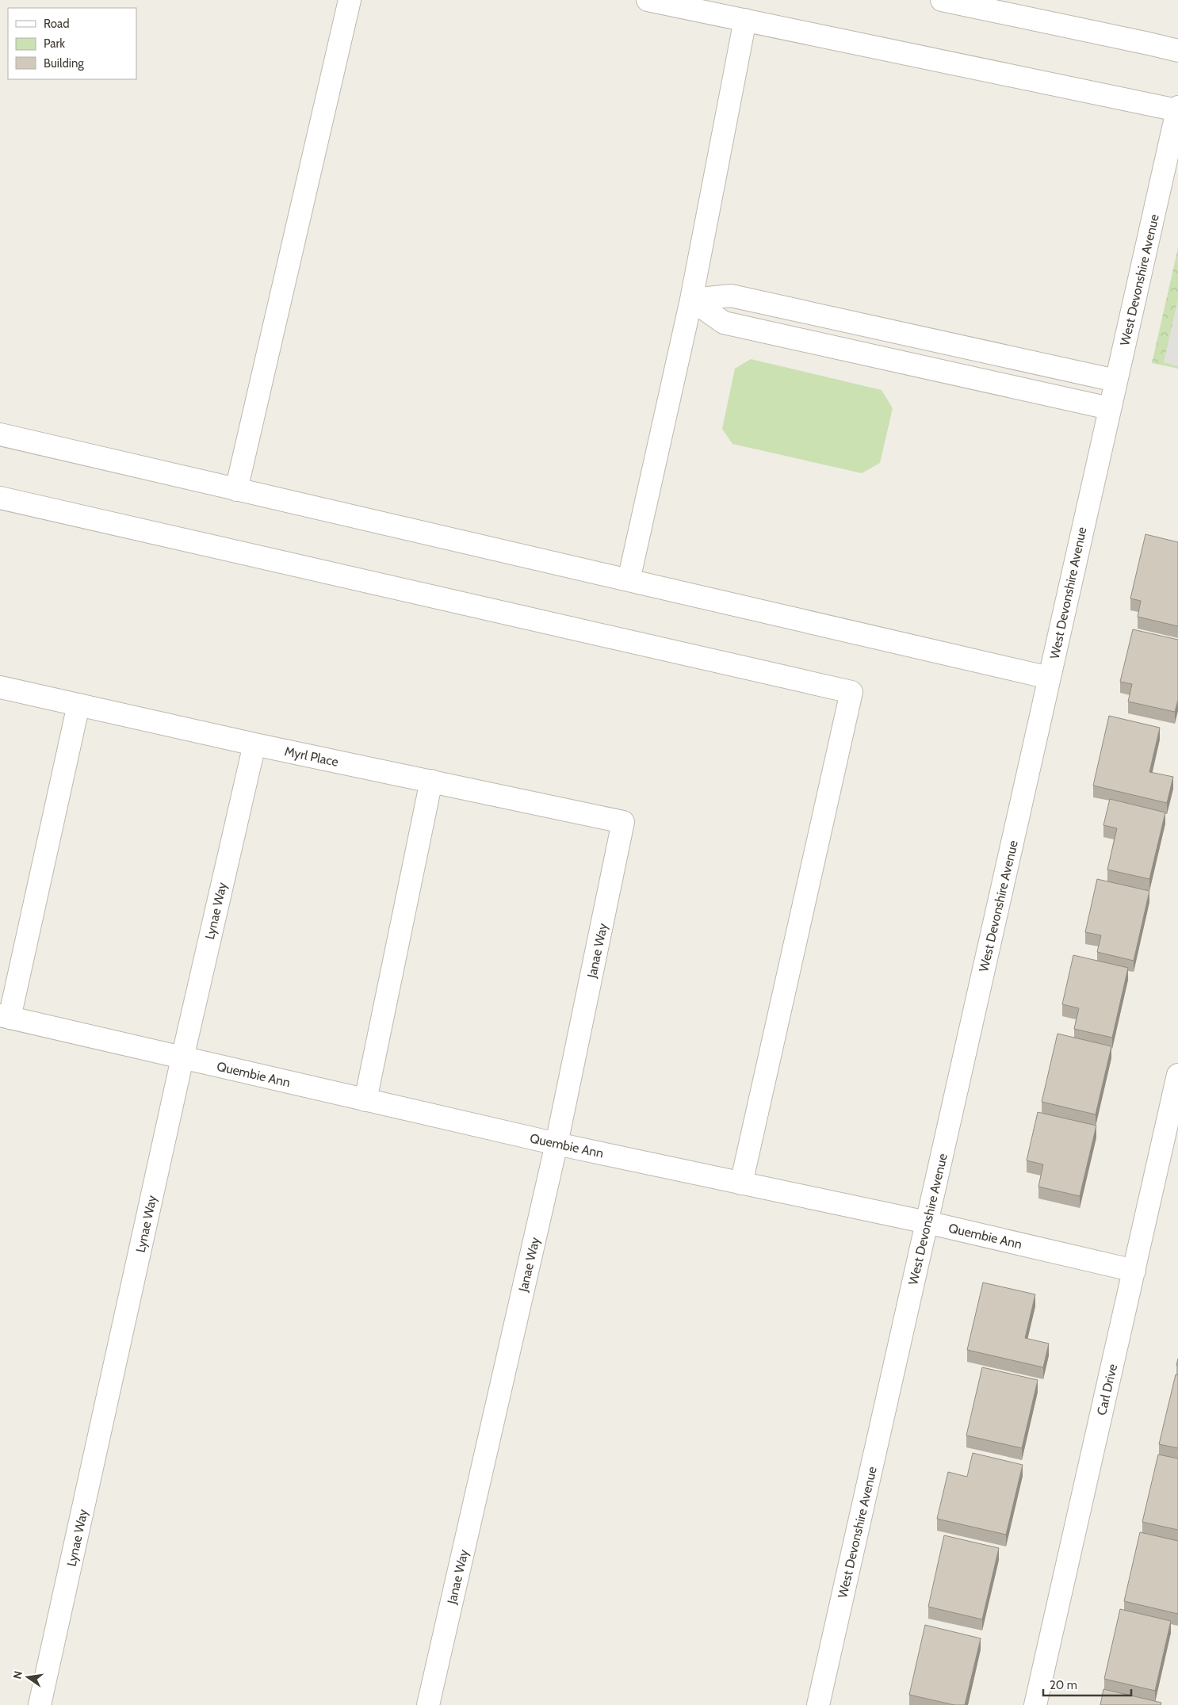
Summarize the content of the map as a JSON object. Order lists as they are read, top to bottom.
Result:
{
  "streets": {
    "street": [
      "West Devonshire Avenue",
      "Myrl Place",
      "Lynae Way",
      "Janae Way",
      "Quembie Ann",
      "Carl Drive"
    ]
  },
  "crossings": [
    ["West Devonshire Avenue", "Quembie Ann"],
    ["Myrl Place", "Lynae Way"],
    ["Myrl Place", "Janae Way"],
    ["Lynae Way", "Quembie Ann"],
    ["Janae Way", "Quembie Ann"],
    ["Quembie Ann", "Carl Drive"]
  ],
  "legend": ["Road", "Park", "Building"],
  "scale_bar": "20 m",
  "north": "left"
}
